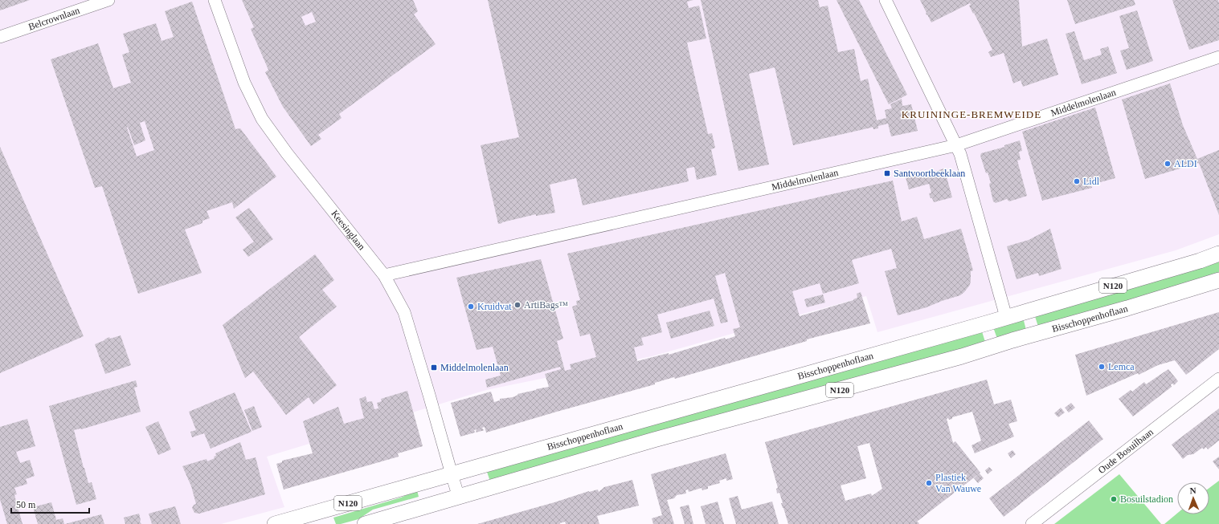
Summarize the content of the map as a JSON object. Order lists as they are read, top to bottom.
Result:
{
  "streets": {
    "main road": ["N120", "Bisschoppenhoflaan"],
    "street": [
      "Belcrownlaan",
      "Middelmolenlaan",
      "Keesinglaan",
      "Oude Bosuilbaan"
    ]
  },
  "crossings": [
    ["Middelmolenlaan", "Keesinglaan"],
    ["Keesinglaan", "Bisschoppenhoflaan"]
  ],
  "districts": ["KRUININGE-BREMWEIDE"],
  "places": {
    "other": [
      "ALDI",
      "Lidl",
      "ArtiBags™",
      "Kruidvat",
      "Lemca",
      "Plastiek Van Wauwe",
      "Bosuilstadion"
    ],
    "transit": ["Santvoortbeeklaan", "Middelmolenlaan"]
  },
  "scale_bar": "50 m",
  "north": "top"
}
